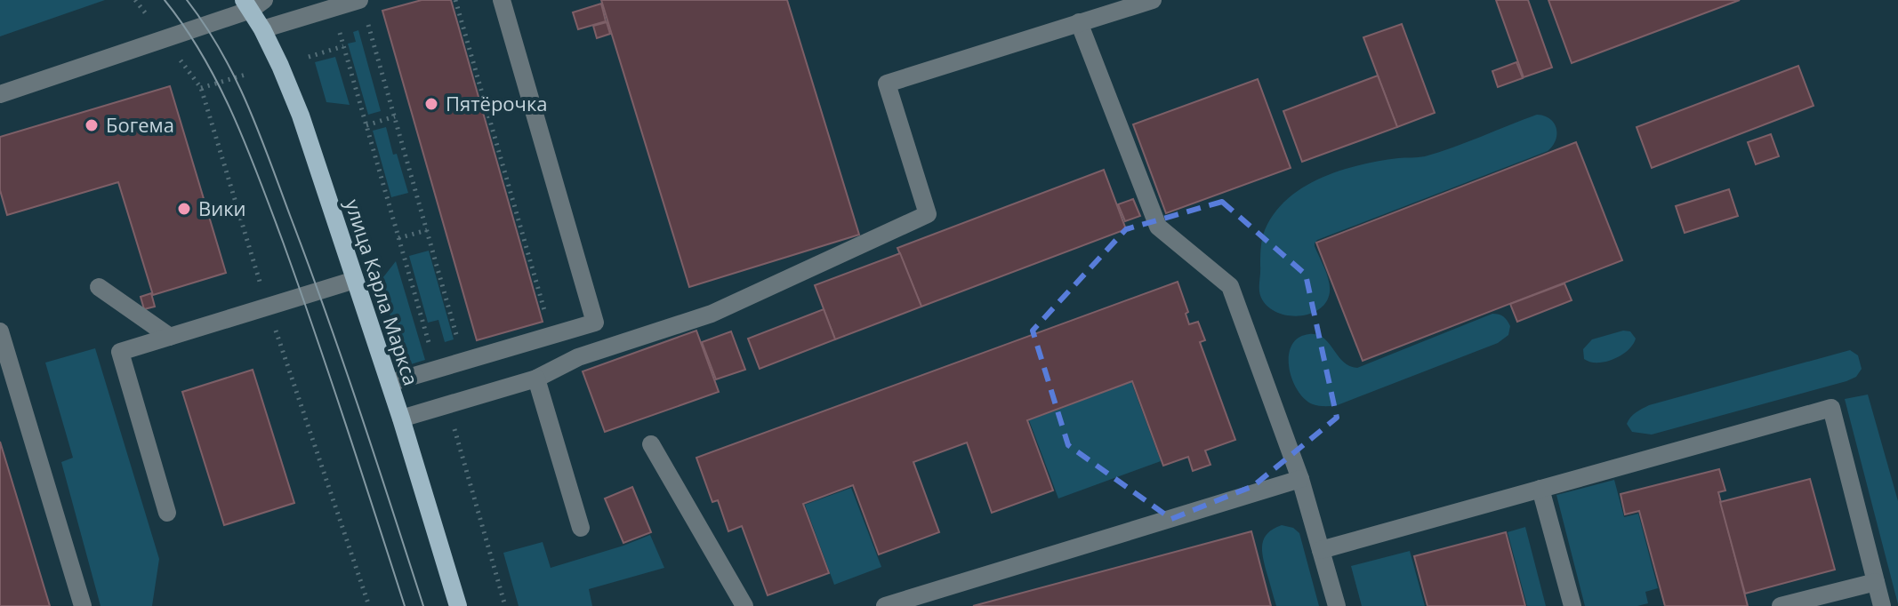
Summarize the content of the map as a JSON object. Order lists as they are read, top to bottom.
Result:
{
  "streets": {
    "main road": ["улица Карла Маркса"]
  },
  "places": ["Пятёрочка", "Богема", "Вики"]
}
